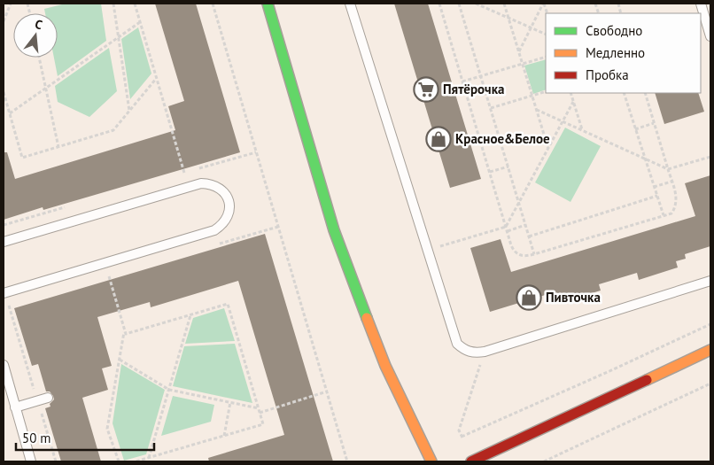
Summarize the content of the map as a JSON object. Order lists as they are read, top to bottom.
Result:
{
  "places": {
    "supermarket": ["Пятёрочка"],
    "shop": ["Красное&Белое", "Пивточка"]
  },
  "legend": ["Свободно", "Медленно", "Пробка"],
  "scale_bar": "50 m",
  "north": "top"
}
